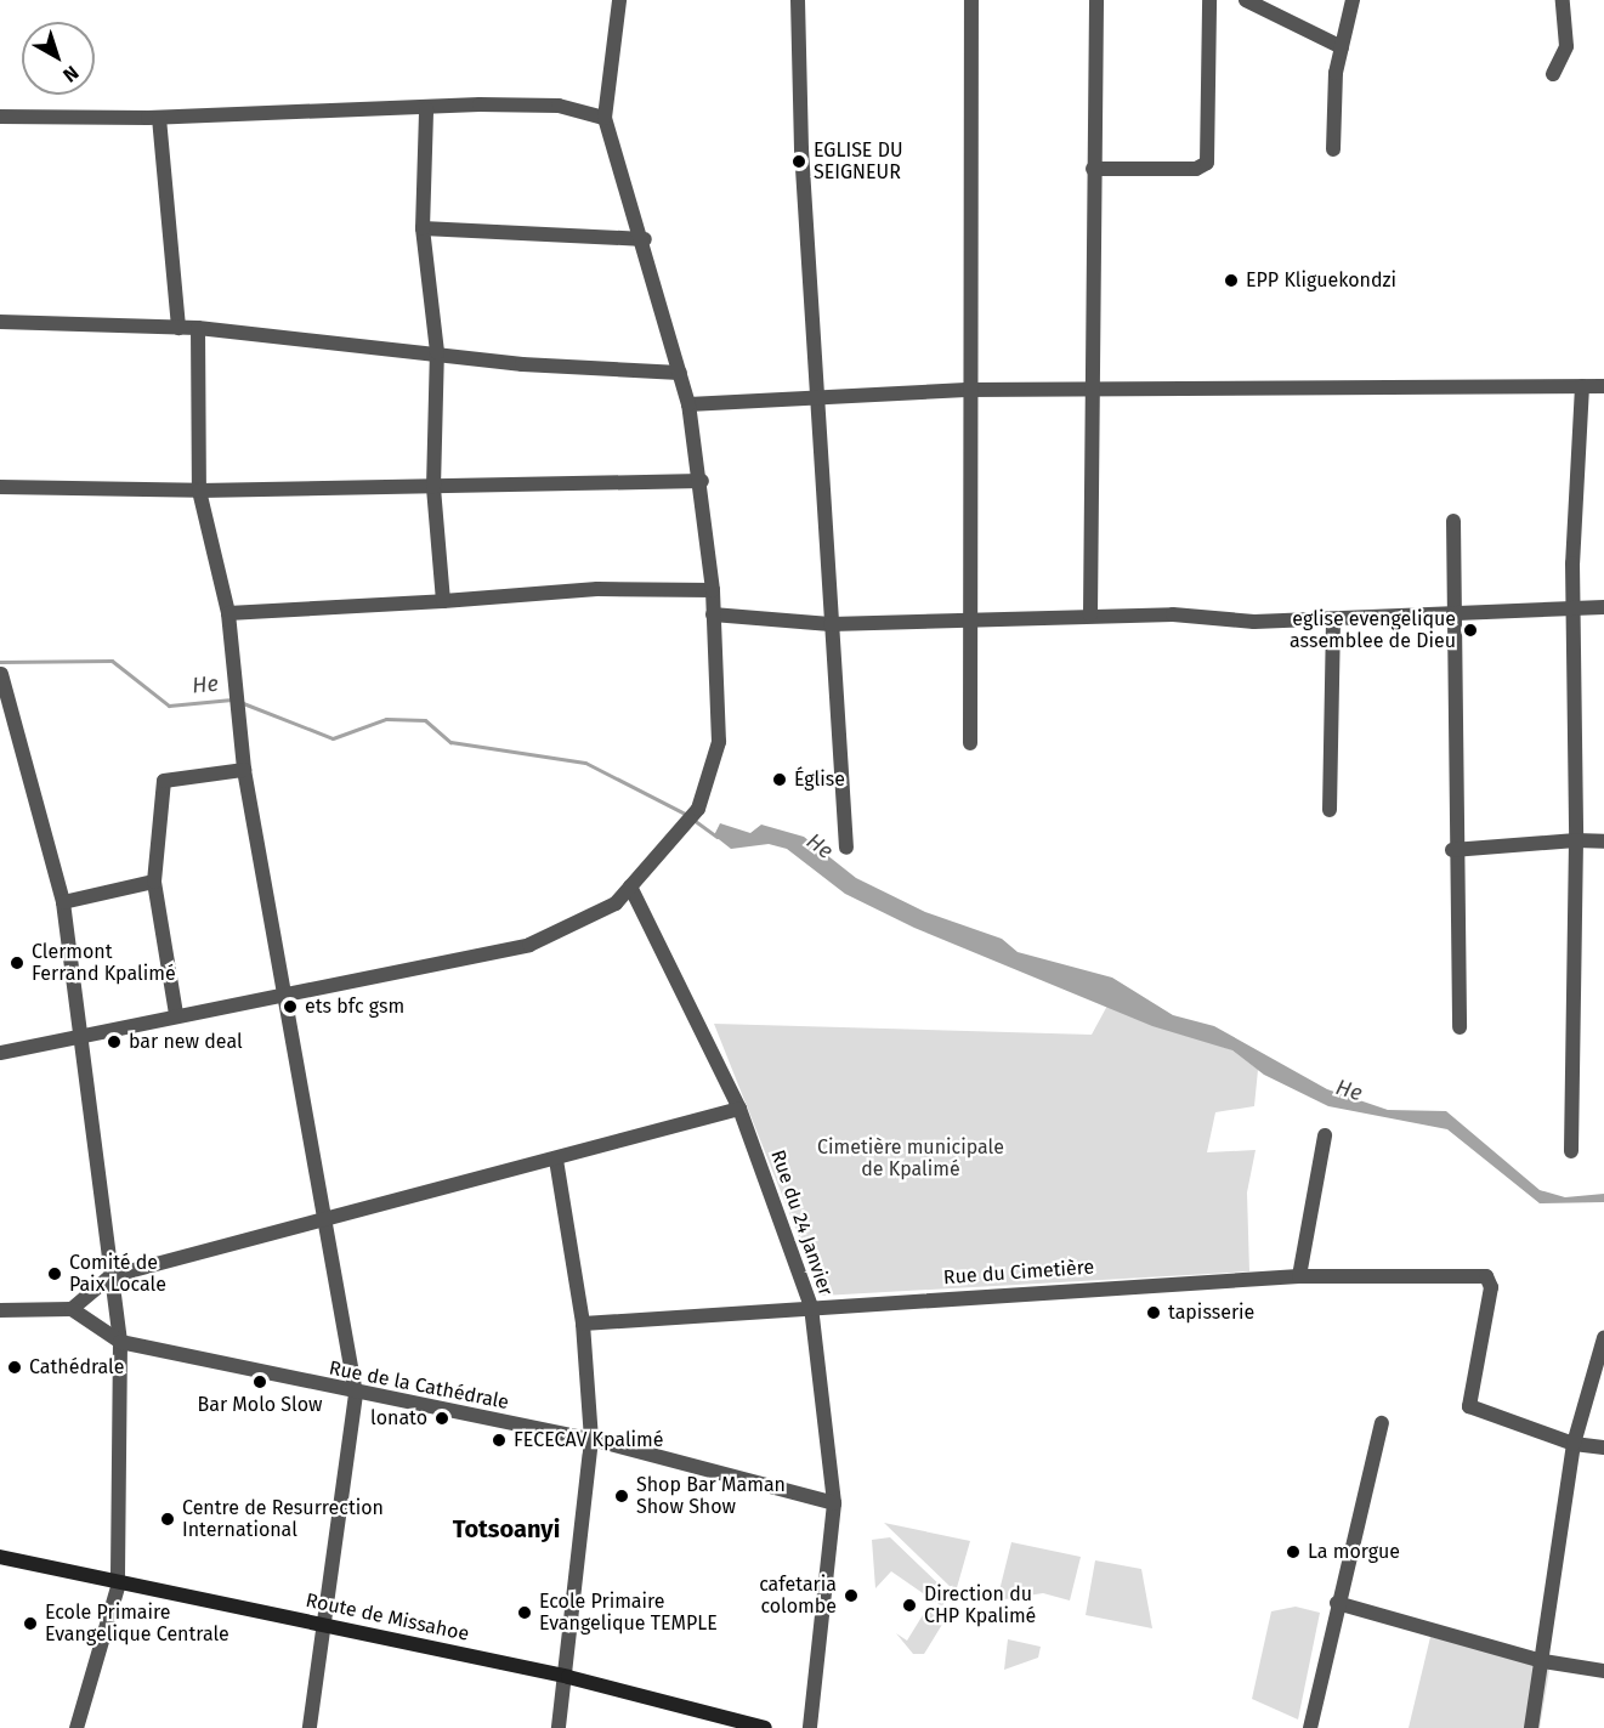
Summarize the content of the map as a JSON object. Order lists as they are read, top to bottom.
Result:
{
  "streets": {
    "main road": ["Route de Missahoe"],
    "street": ["Rue du 24 Janvier", "Rue du Cimetière", "Rue de la Cathédrale"]
  },
  "crossings": [
    ["Rue du 24 Janvier", "Rue du Cimetière"],
    ["Rue du 24 Janvier", "Rue de la Cathédrale"]
  ],
  "districts": ["Totsoanyi"],
  "water": ["He"],
  "parks": ["Cimetière municipale de Kpalimé"],
  "places": [
    "EGLISE DU SEIGNEUR",
    "EPP Kliguekondzi",
    "eglise evengelique assemblee de Dieu",
    "Église",
    "Clermont Ferrand Kpalimé",
    "ets bfc gsm",
    "bar new deal",
    "Comité de Paix Locale",
    "tapisserie",
    "Cathédrale",
    "Bar Molo Slow",
    "lonato",
    "FECECAV Kpalimé",
    "Shop Bar Maman Show Show",
    "Centre de Resurrection International",
    "La morgue",
    "cafetaria colombe",
    "Direction du CHP Kpalimé",
    "Ecole Primaire Evangelique TEMPLE",
    "Ecole Primaire Evangelique Centrale"
  ],
  "north": "bottom right"
}
